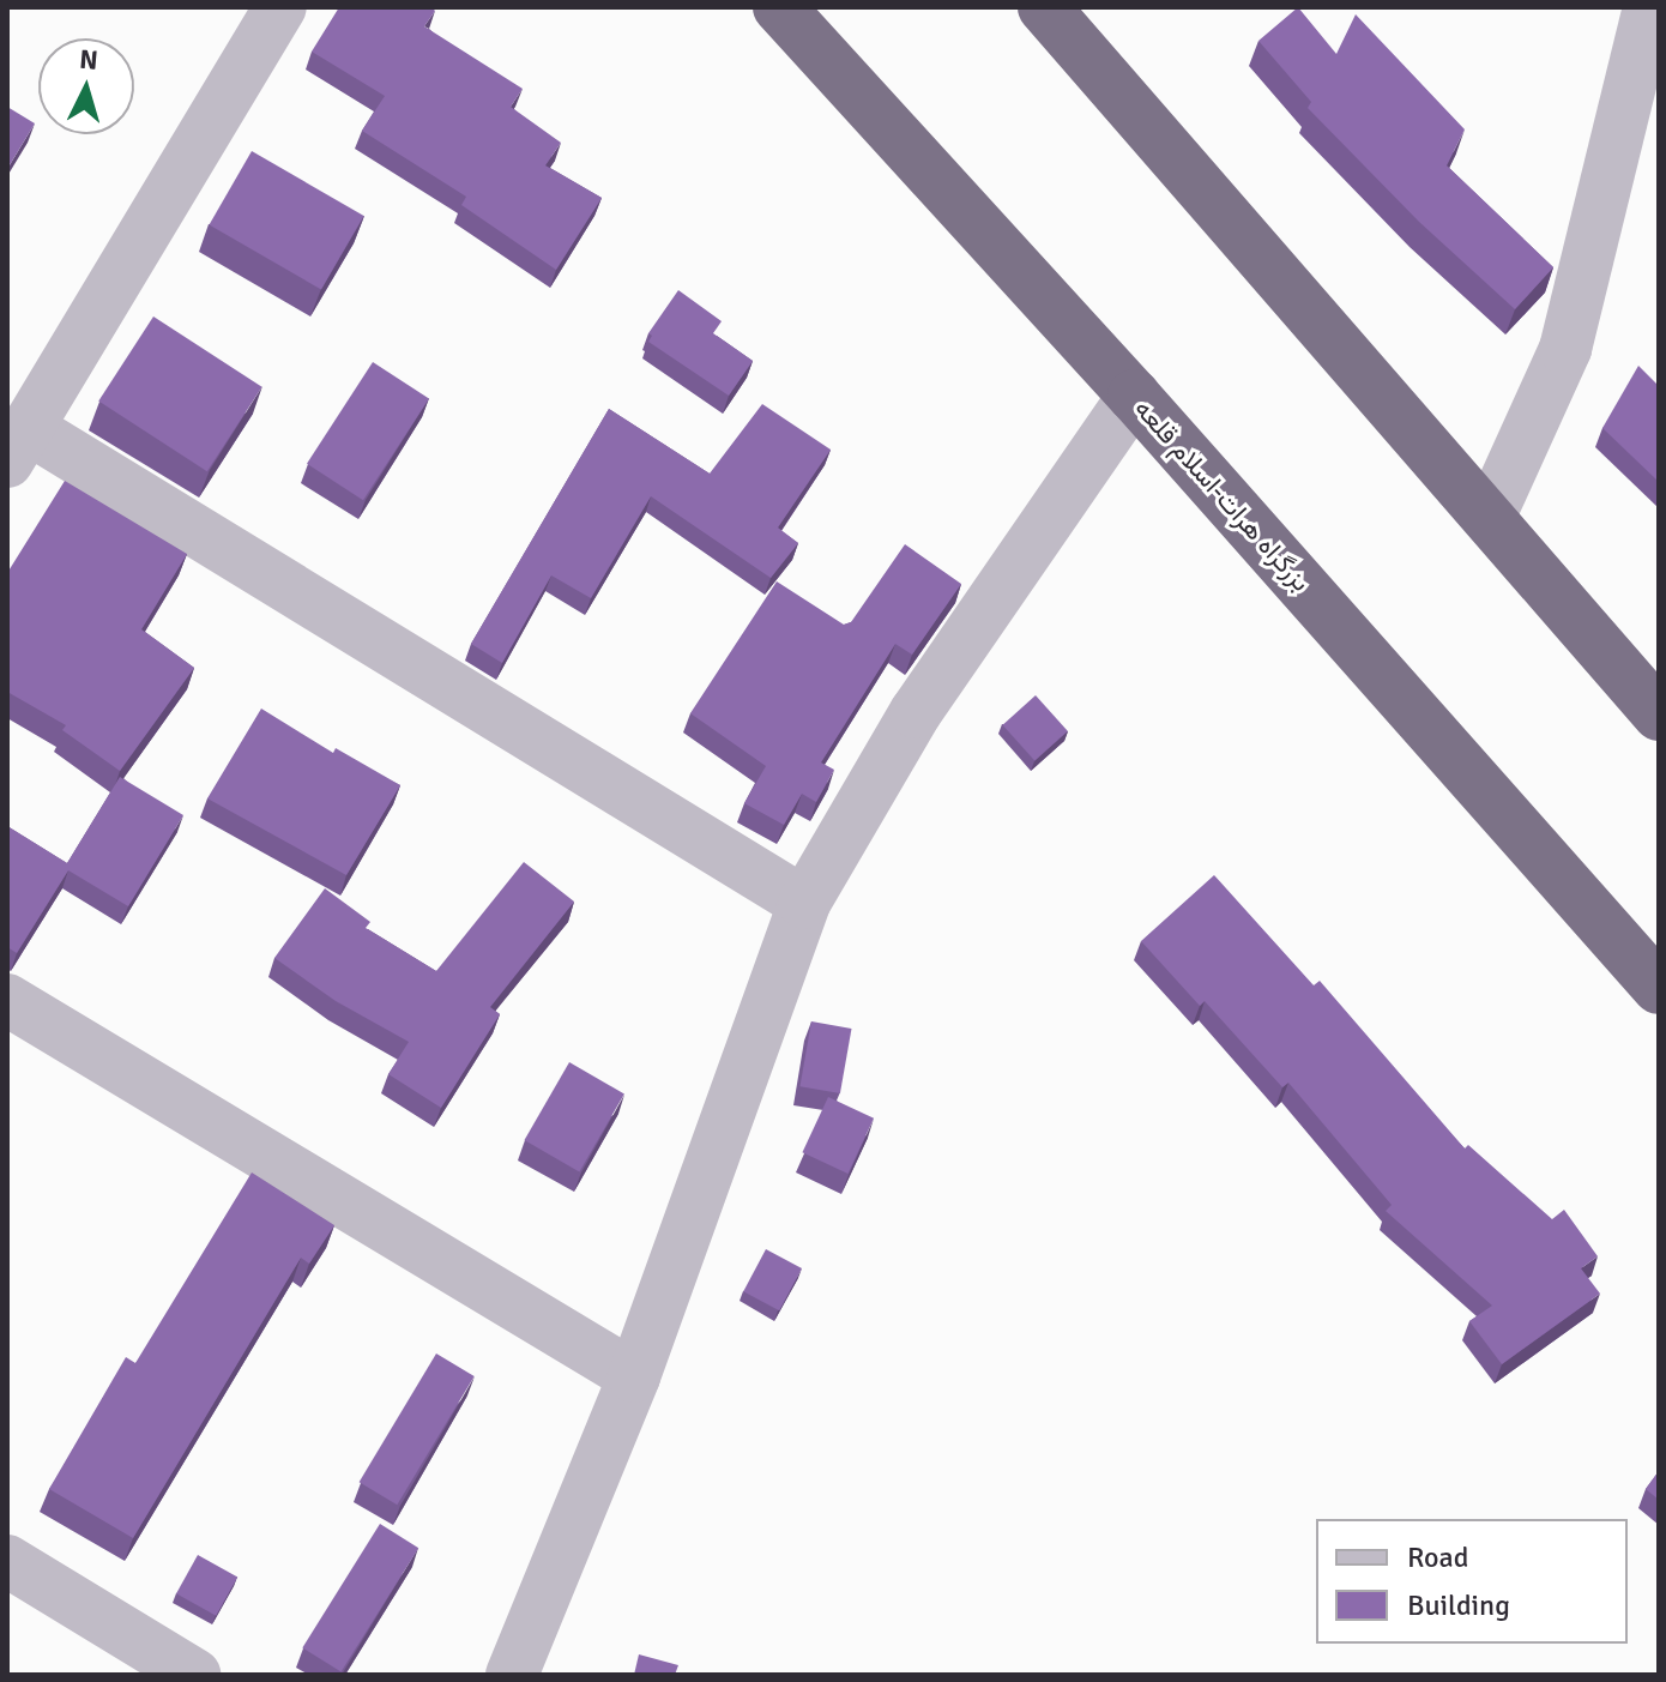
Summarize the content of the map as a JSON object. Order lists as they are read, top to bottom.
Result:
{
  "streets": {
    "highway": ["بزرگراه هرات-اسلام قلعه"]
  },
  "legend": ["Road", "Building"],
  "north": "top"
}
